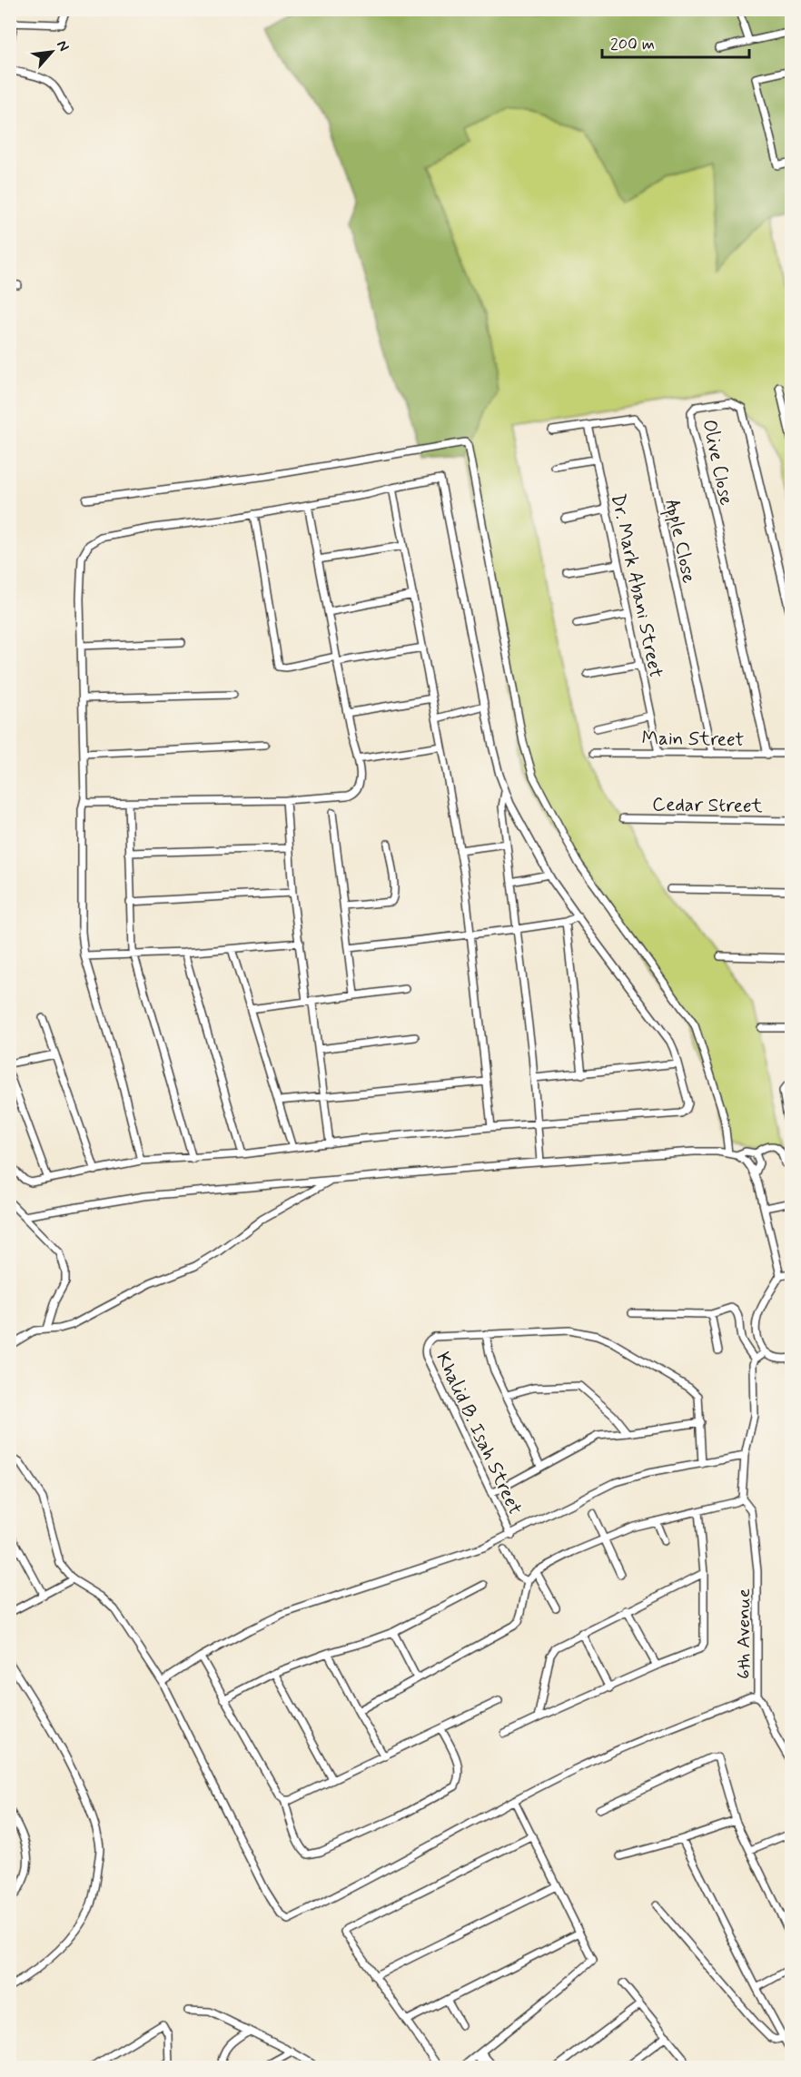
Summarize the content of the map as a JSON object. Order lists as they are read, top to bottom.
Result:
{
  "streets": {
    "street": [
      "Olive Close",
      "Apple Close",
      "Dr. Mark Abani Street",
      "Main Street",
      "Cedar Street",
      "Khalid B. Isah Street",
      "6th Avenue"
    ]
  },
  "crossings": [
    ["Olive Close", "Main Street"],
    ["Apple Close", "Dr. Mark Abani Street"],
    ["Apple Close", "Main Street"],
    ["Dr. Mark Abani Street", "Main Street"]
  ],
  "scale_bar": "200 m",
  "north": "top right"
}
